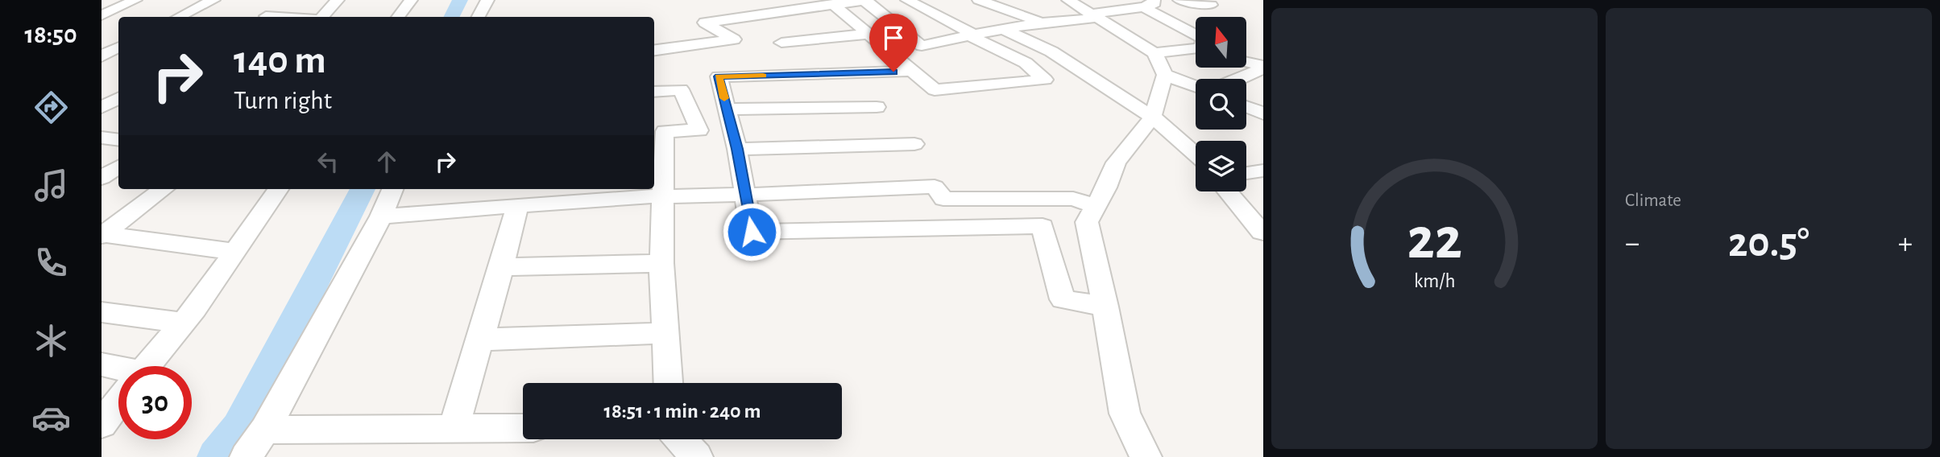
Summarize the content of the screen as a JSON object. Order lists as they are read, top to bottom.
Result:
{
  "north": "top",
  "page": {
    "tabs": "18:50",
    "tile": "Climate",
    "turn": ["140 m", "Turn right"],
    "heat": ["−", "20.5°", "+"],
    "limit": "30",
    "trip": "18:51 · 1 min · 240 m",
    "gauge": ["22", "km/h"]
  }
}
